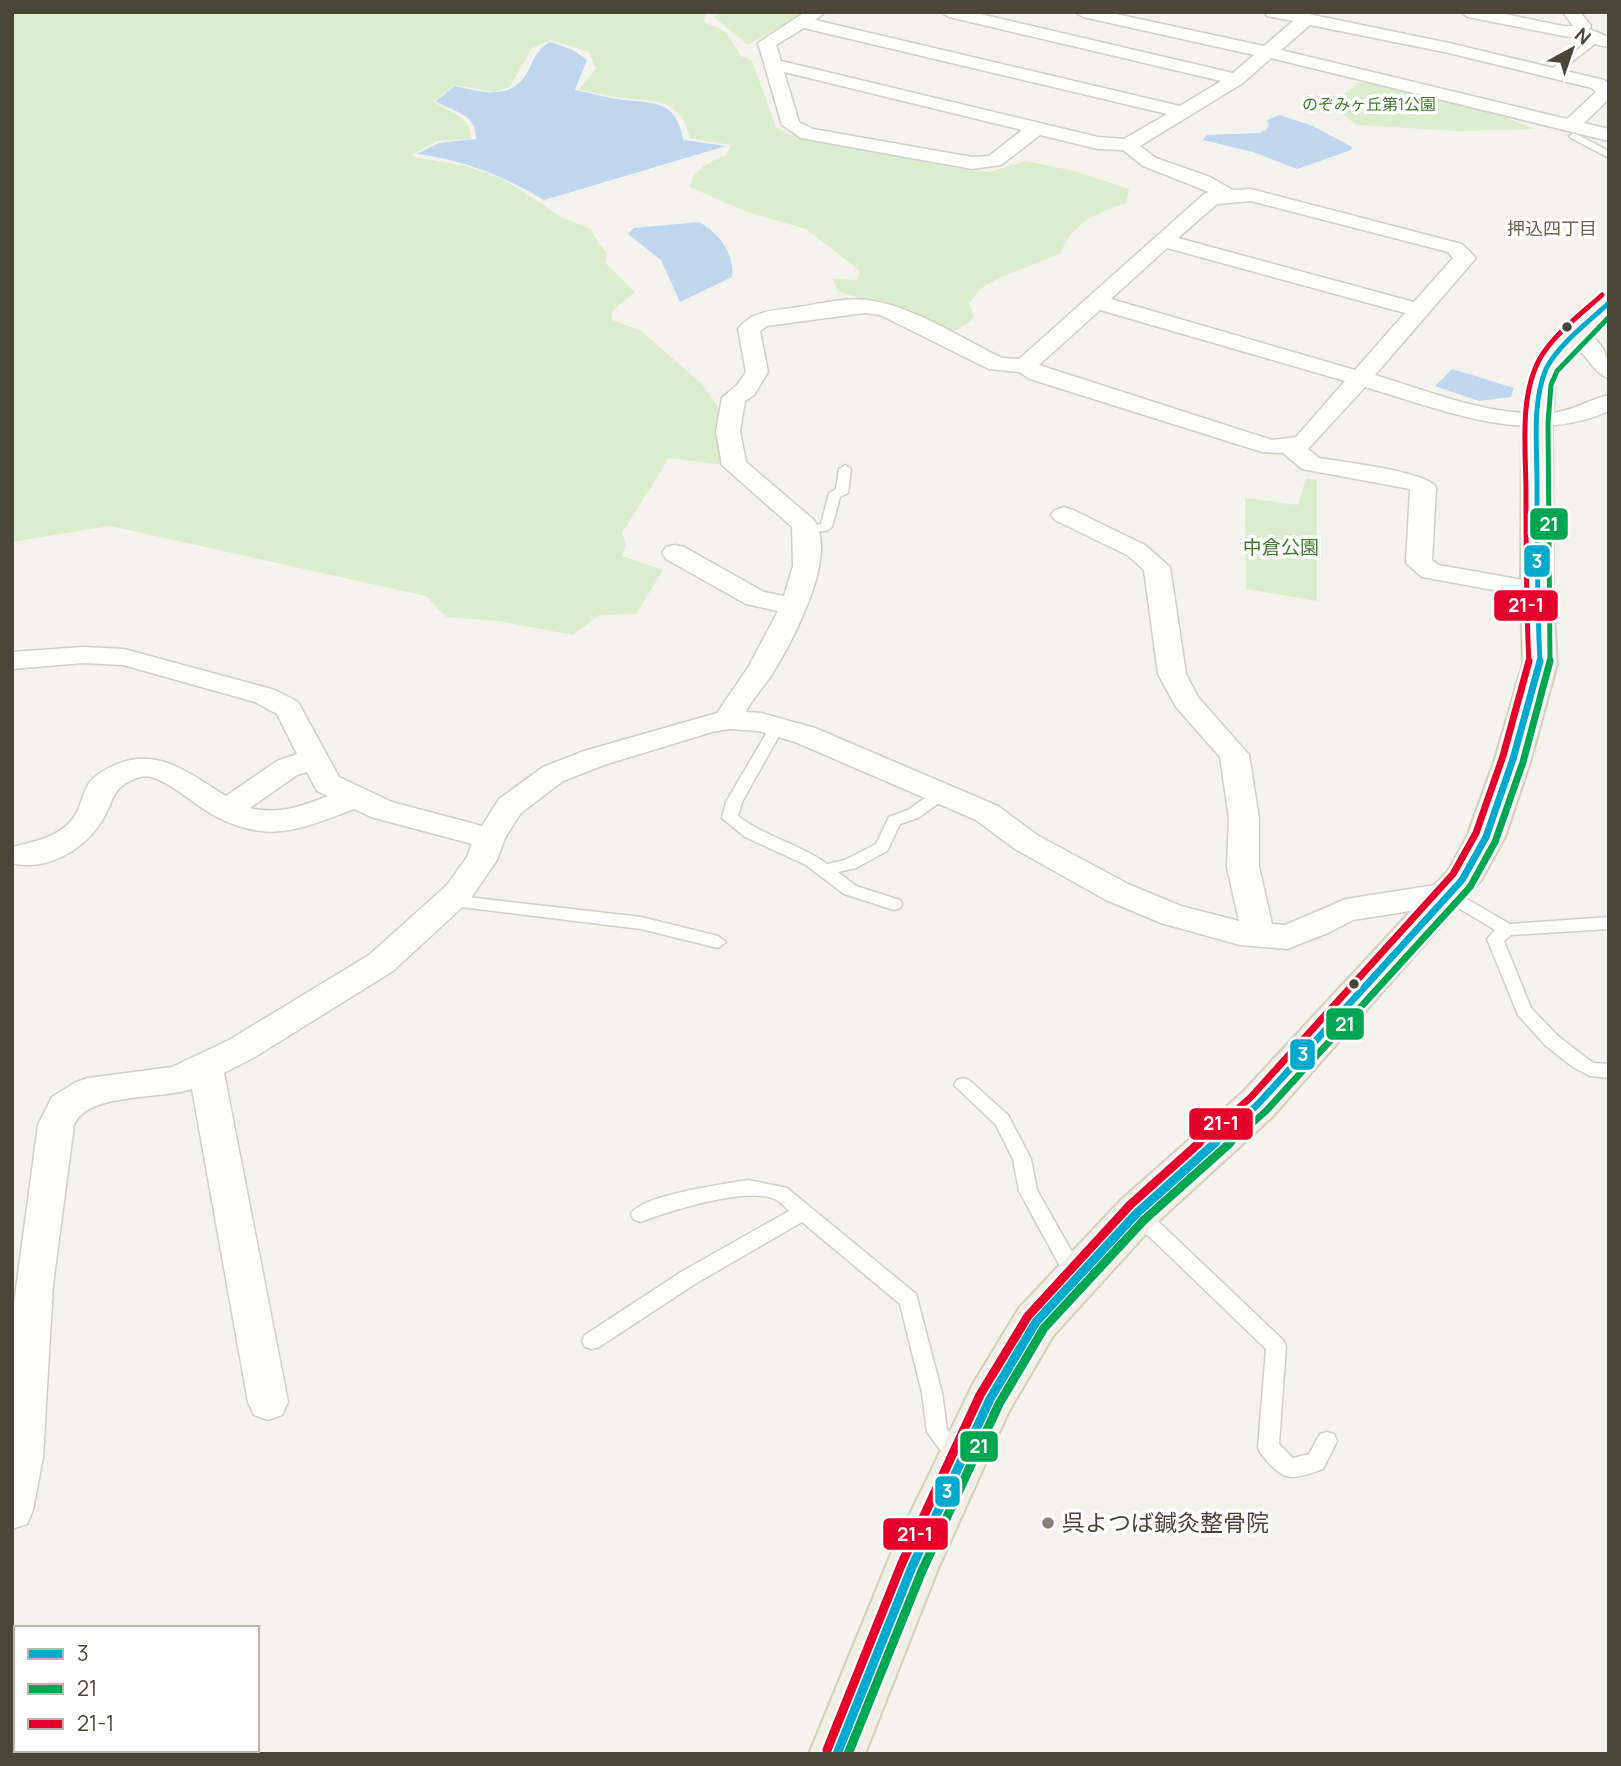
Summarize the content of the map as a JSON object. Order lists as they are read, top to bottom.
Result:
{
  "districts": ["押込四丁目"],
  "parks": ["のぞみヶ丘第1公園", "中倉公園"],
  "places": ["呉よつば鍼灸整骨院"],
  "lines": ["transit line 21-1", "transit line 3", "transit line 21"],
  "legend": ["3", "21", "21-1"],
  "north": "top right"
}
